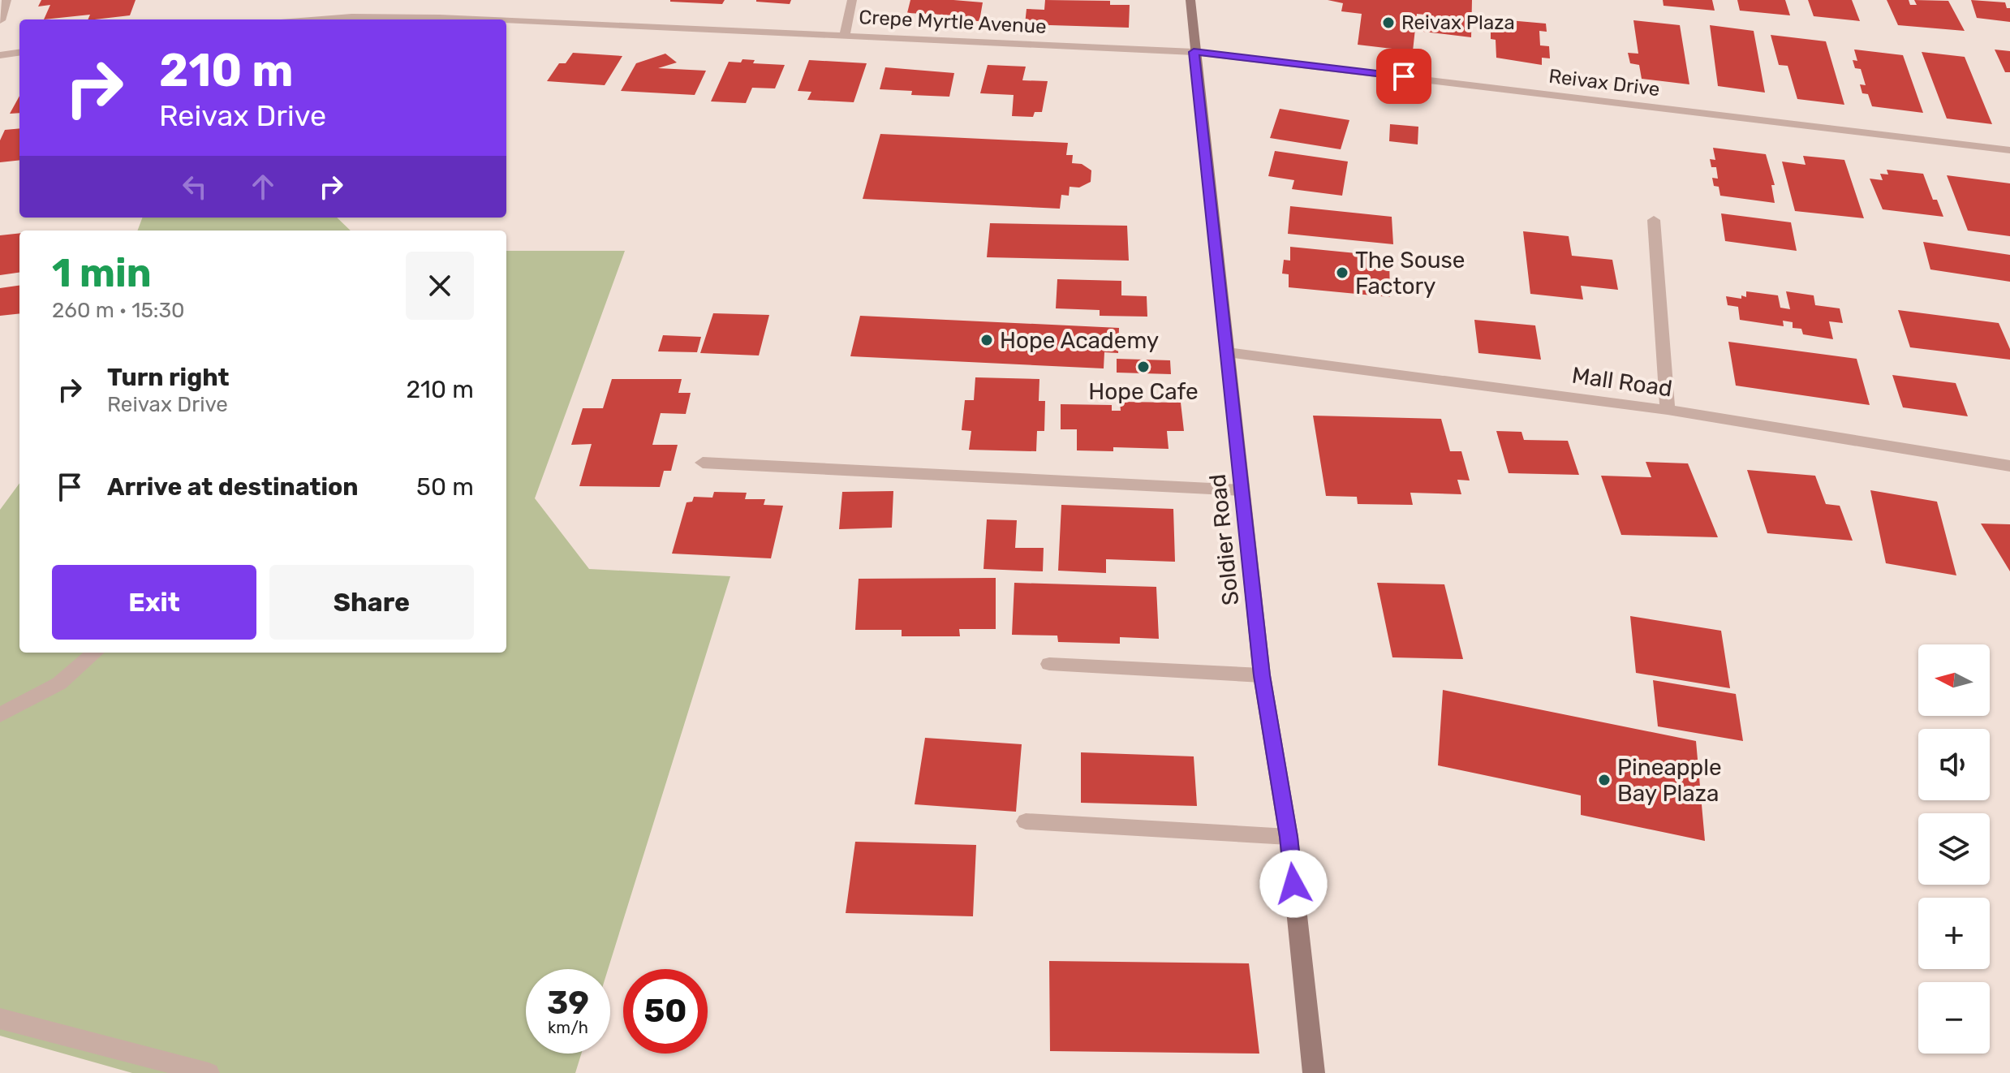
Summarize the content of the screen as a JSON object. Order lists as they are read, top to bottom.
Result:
{
  "streets": {
    "main road": ["Soldier Road"],
    "street": ["Crepe Myrtle Avenue", "Reivax Drive", "Mall Road"]
  },
  "crossings": [
    ["Crepe Myrtle Avenue", "Reivax Drive"],
    ["Crepe Myrtle Avenue", "Soldier Road"],
    ["Reivax Drive", "Soldier Road"],
    ["Mall Road", "Soldier Road"]
  ],
  "places": [
    "Reivax Plaza",
    "The Souse Factory",
    "Hope Academy",
    "Hope Cafe",
    "Pineapple Bay Plaza"
  ],
  "north": "left",
  "page": {
    "turn": ["210 m", "Reivax Drive"],
    "heading": ["1 min", "260 m · 15:30"],
    "list": [
      {
        "name": "Turn right",
        "note": "Reivax Drive",
        "value": "210 m"
      },
      {
        "name": "Arrive at destination",
        "value": "50 m"
      }
    ],
    "buttons": ["Exit", "Share"],
    "map_buttons": ["+", "−"],
    "speed": "39 km/h",
    "limit": "50"
  }
}
